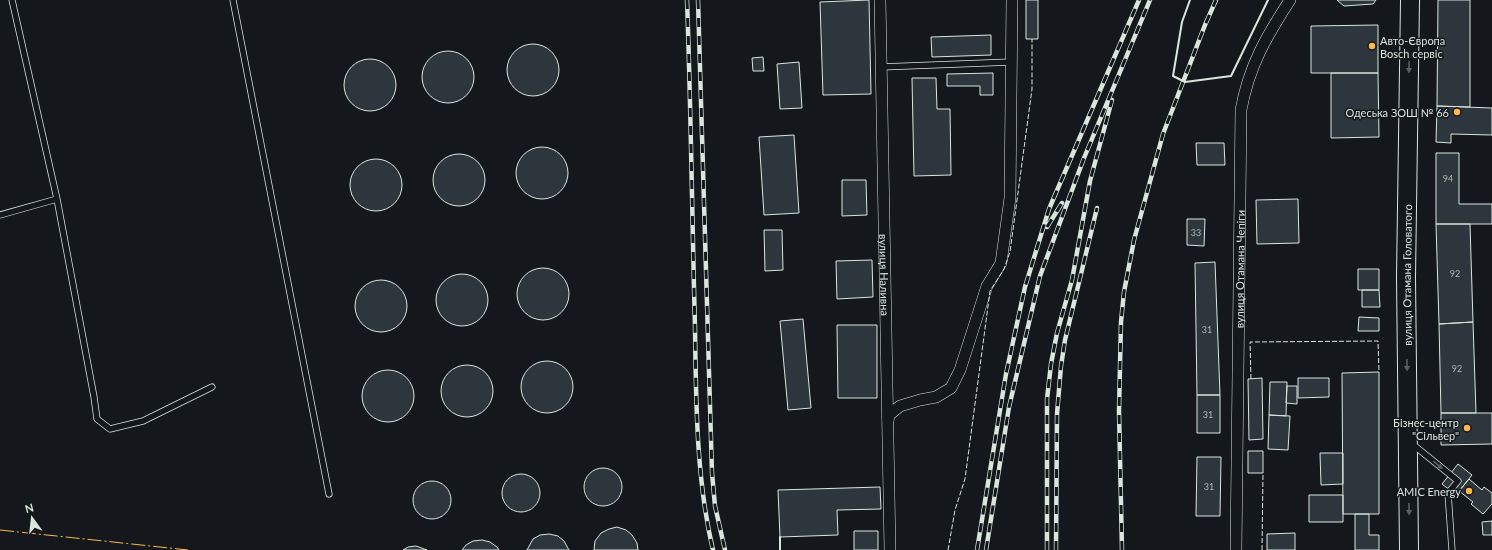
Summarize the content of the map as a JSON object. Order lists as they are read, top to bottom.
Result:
{
  "streets": {
    "main road": ["вулиця Отамана Головатого"],
    "street": ["вулиця Отамана Чепіги", "вулиця Наливна"]
  },
  "one_way": ["вулиця Отамана Головатого"],
  "places": [
    "Авто-Європа Bosch сервіс",
    "Одеська ЗОШ № 66",
    "Бізнес-центр \"Сільвер\"",
    "AMIC Energy"
  ],
  "house_numbers": [
    "94",
    "33",
    "92",
    "31",
    "92",
    "31",
    "31"
  ],
  "north": "top"
}
